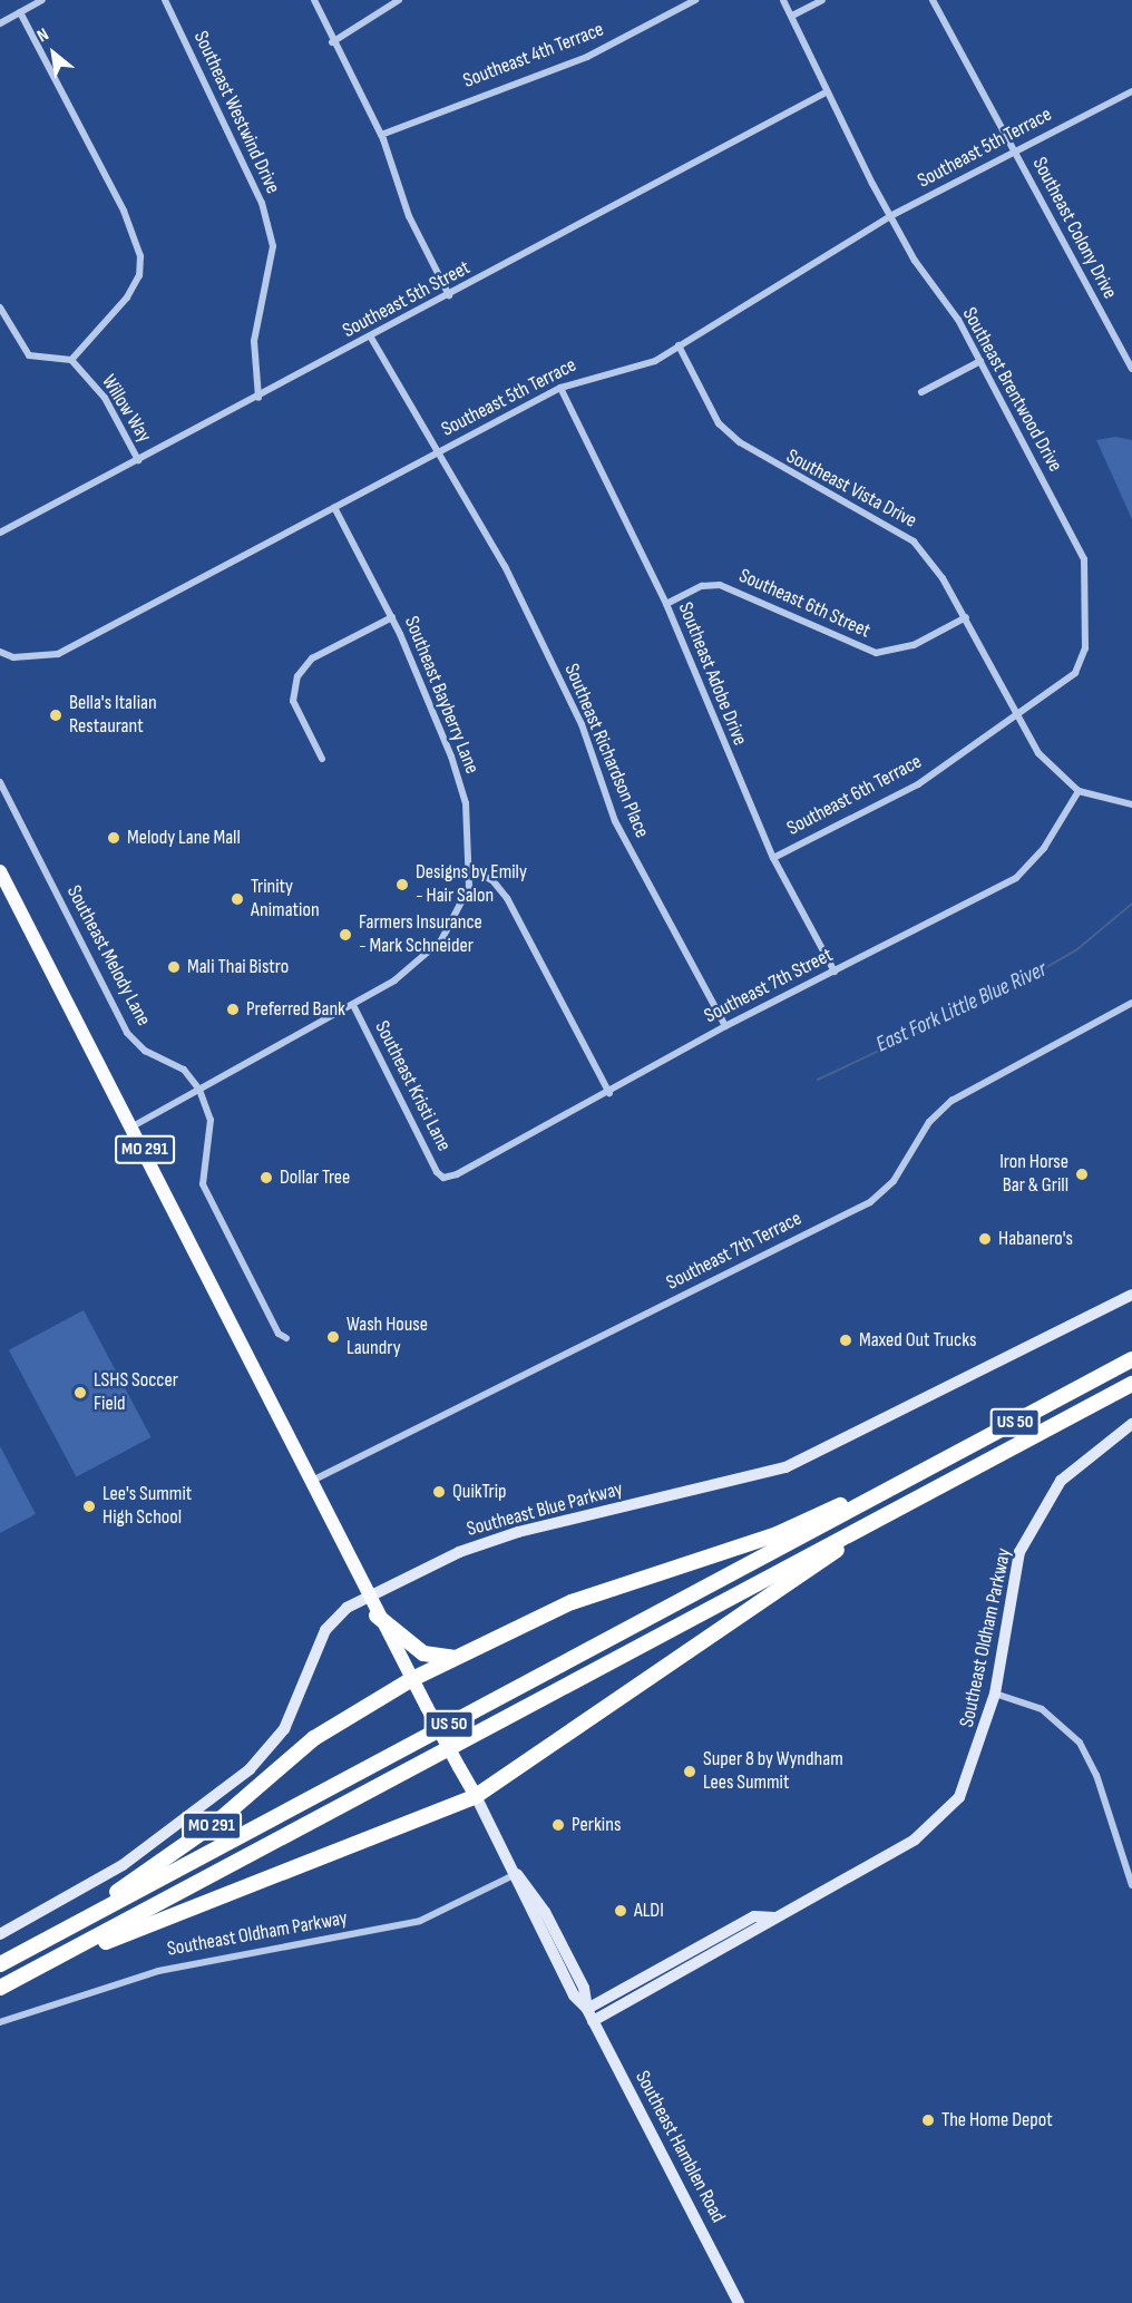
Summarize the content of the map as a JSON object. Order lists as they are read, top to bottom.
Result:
{
  "streets": {
    "highway": ["MO 291", "US 50"],
    "street": [
      "Southeast 4th Terrace",
      "Southeast Westwind Drive",
      "Southeast 5th Terrace",
      "Southeast Colony Drive",
      "Southeast 5th Street",
      "Southeast Brentwood Drive",
      "Willow Way",
      "Southeast Vista Drive",
      "Southeast 6th Street",
      "Southeast Adobe Drive",
      "Southeast Bayberry Lane",
      "Southeast Richardson Place",
      "Southeast 6th Terrace",
      "Southeast Melody Lane",
      "Southeast 7th Street",
      "Southeast Kristi Lane",
      "Southeast 7th Terrace",
      "Southeast Blue Parkway",
      "Southeast Oldham Parkway",
      "Southeast Hamblen Road"
    ]
  },
  "crossings": [
    ["Southeast Westwind Drive", "Southeast 5th Street"],
    ["Southeast 5th Terrace", "Southeast Colony Drive"],
    ["Southeast 5th Terrace", "Southeast Brentwood Drive"],
    ["Southeast 5th Terrace", "Southeast Vista Drive"],
    ["Southeast 5th Terrace", "Southeast Adobe Drive"],
    ["Southeast 5th Terrace", "Southeast Bayberry Lane"],
    ["Southeast 5th Terrace", "Southeast Richardson Place"],
    ["Southeast 5th Street", "Southeast Brentwood Drive"],
    ["Southeast 5th Street", "Willow Way"],
    ["Southeast 5th Street", "Southeast Richardson Place"],
    ["Southeast Brentwood Drive", "Southeast Vista Drive"],
    ["Southeast Brentwood Drive", "Southeast 6th Terrace"],
    ["Southeast Vista Drive", "Southeast 6th Street"],
    ["Southeast Vista Drive", "Southeast 6th Terrace"],
    ["Southeast Vista Drive", "Southeast 7th Street"],
    ["Southeast 6th Street", "Southeast Adobe Drive"],
    ["Southeast Adobe Drive", "Southeast 6th Terrace"],
    ["Southeast Adobe Drive", "Southeast 7th Street"],
    ["Southeast Bayberry Lane", "Southeast Melody Lane"],
    ["Southeast Bayberry Lane", "Southeast Kristi Lane"],
    ["Southeast Bayberry Lane", "MO 291"],
    ["Southeast Richardson Place", "Southeast 7th Street"],
    ["Southeast 7th Street", "Southeast Kristi Lane"],
    ["MO 291", "Southeast 7th Terrace"],
    ["MO 291", "Southeast Blue Parkway"],
    ["Southeast Oldham Parkway", "Southeast Hamblen Road"]
  ],
  "water": ["East Fork Little Blue River"],
  "places": [
    "Bella's Italian Restaurant",
    "Melody Lane Mall",
    "Designs by Emily - Hair Salon",
    "Trinity Animation",
    "Farmers Insurance - Mark Schneider",
    "Mali Thai Bistro",
    "Preferred Bank",
    "Iron Horse Bar & Grill",
    "Dollar Tree",
    "Habanero's",
    "Wash House Laundry",
    "Maxed Out Trucks",
    "LSHS Soccer Field",
    "QuikTrip",
    "Lee's Summit High School",
    "Super 8 by Wyndham Lees Summit",
    "Perkins",
    "ALDI",
    "The Home Depot"
  ],
  "north": "top left"
}
